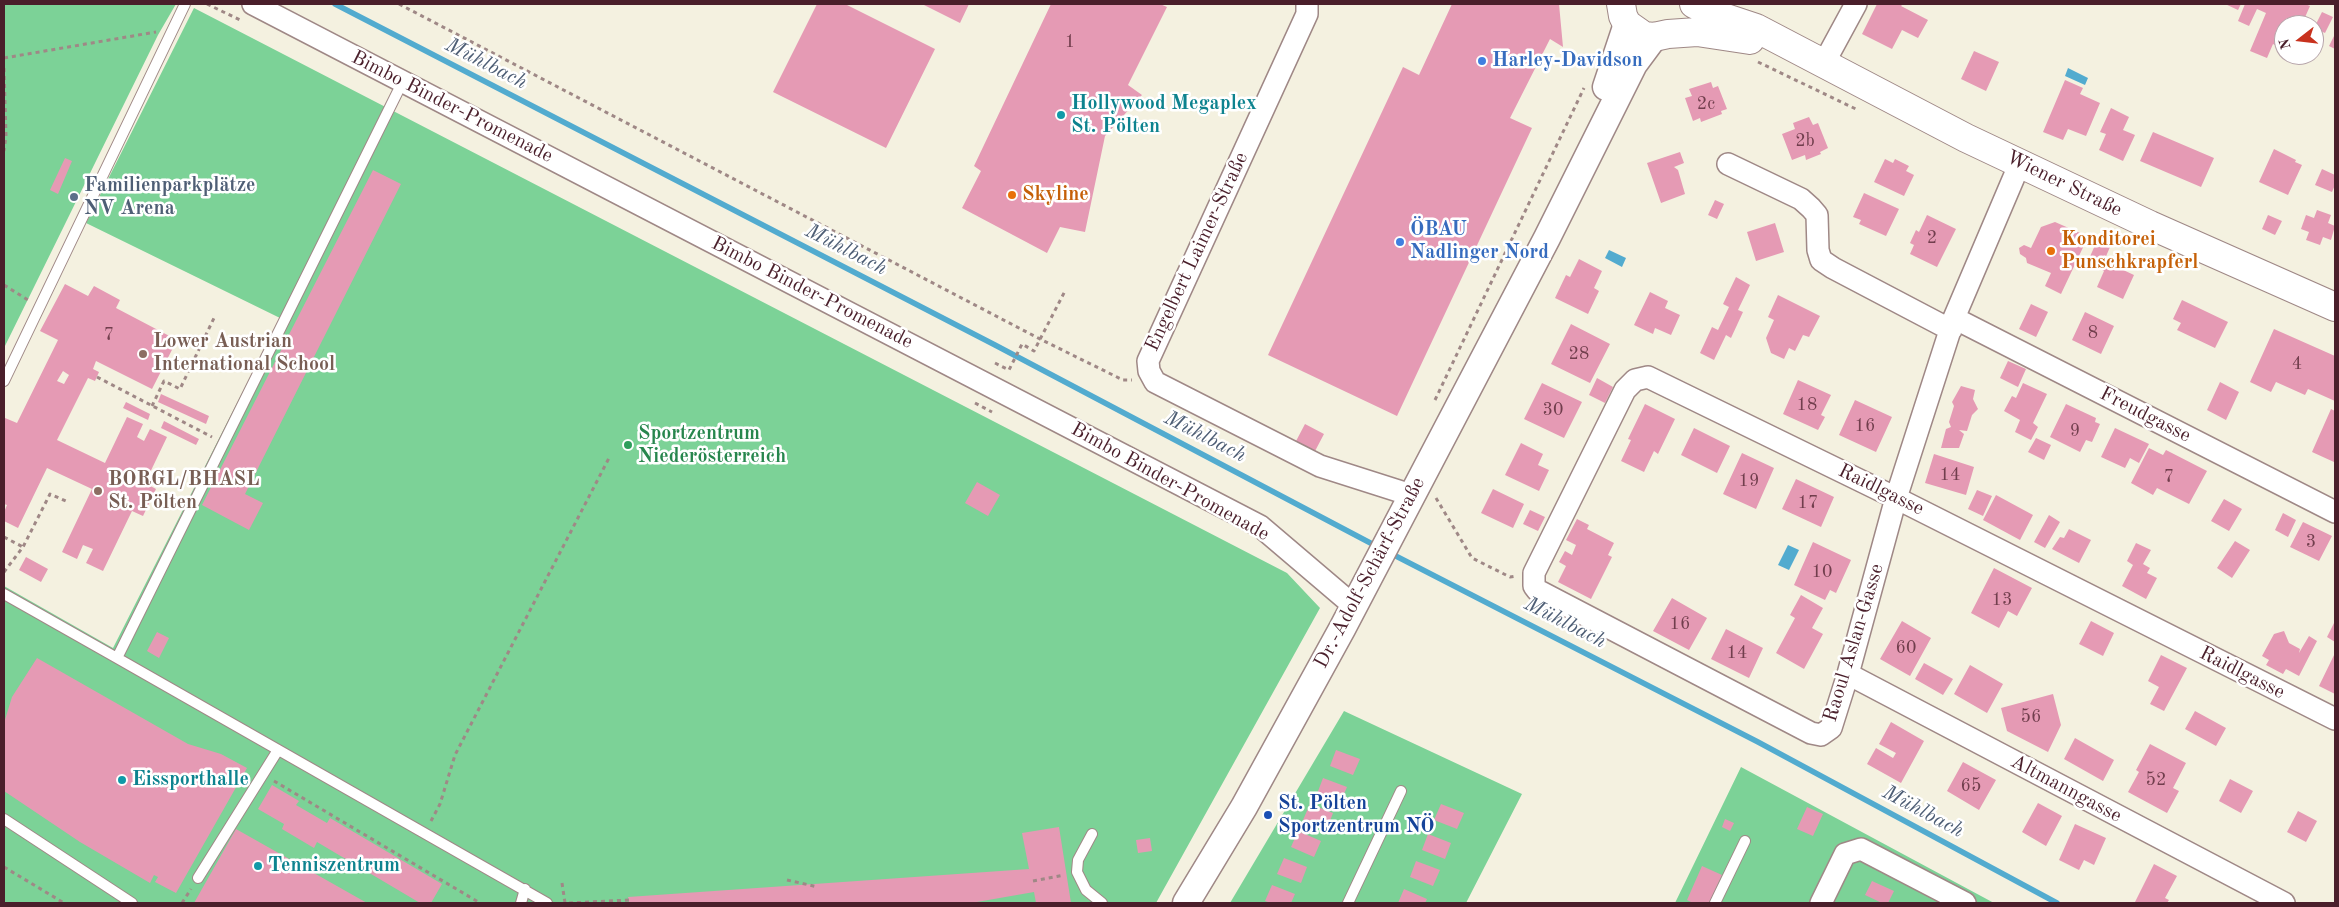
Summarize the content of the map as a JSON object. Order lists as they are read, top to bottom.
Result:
{
  "streets": {
    "main road": ["Wiener Straße"],
    "street": [
      "Bimbo Binder-Promenade",
      "Engelbert Laimer-Straße",
      "Freudgasse",
      "Raidlgasse",
      "Dr.-Adolf-Schärf-Straße",
      "Raoul Aslan-Gasse",
      "Altmanngasse"
    ]
  },
  "crossings": [
    ["Bimbo Binder-Promenade", "Dr.-Adolf-Schärf-Straße"],
    ["Wiener Straße", "Raoul Aslan-Gasse"],
    ["Engelbert Laimer-Straße", "Dr.-Adolf-Schärf-Straße"],
    ["Freudgasse", "Raoul Aslan-Gasse"],
    ["Raidlgasse", "Raoul Aslan-Gasse"],
    ["Raoul Aslan-Gasse", "Altmanngasse"]
  ],
  "water": ["Mühlbach"],
  "places": [
    "Harley-Davidson",
    "Hollywood Megaplex St. Pölten",
    "Skyline",
    "Familienparkplätze NV Arena",
    "ÖBAU Nadlinger Nord",
    "Konditorei Punschkrapferl",
    "Lower Austrian International School",
    "Sportzentrum Niederösterreich",
    "BORGL/BHASL St. Pölten",
    "Eissporthalle",
    "St. Pölten Sportzentrum NÖ",
    "Tenniszentrum"
  ],
  "house_numbers": [
    "1",
    "2c",
    "2b",
    "2",
    "8",
    "7",
    "28",
    "4",
    "18",
    "30",
    "16",
    "9",
    "14",
    "7",
    "19",
    "17",
    "3",
    "10",
    "13",
    "16",
    "60",
    "14",
    "56",
    "52",
    "65"
  ],
  "north": "left"
}
